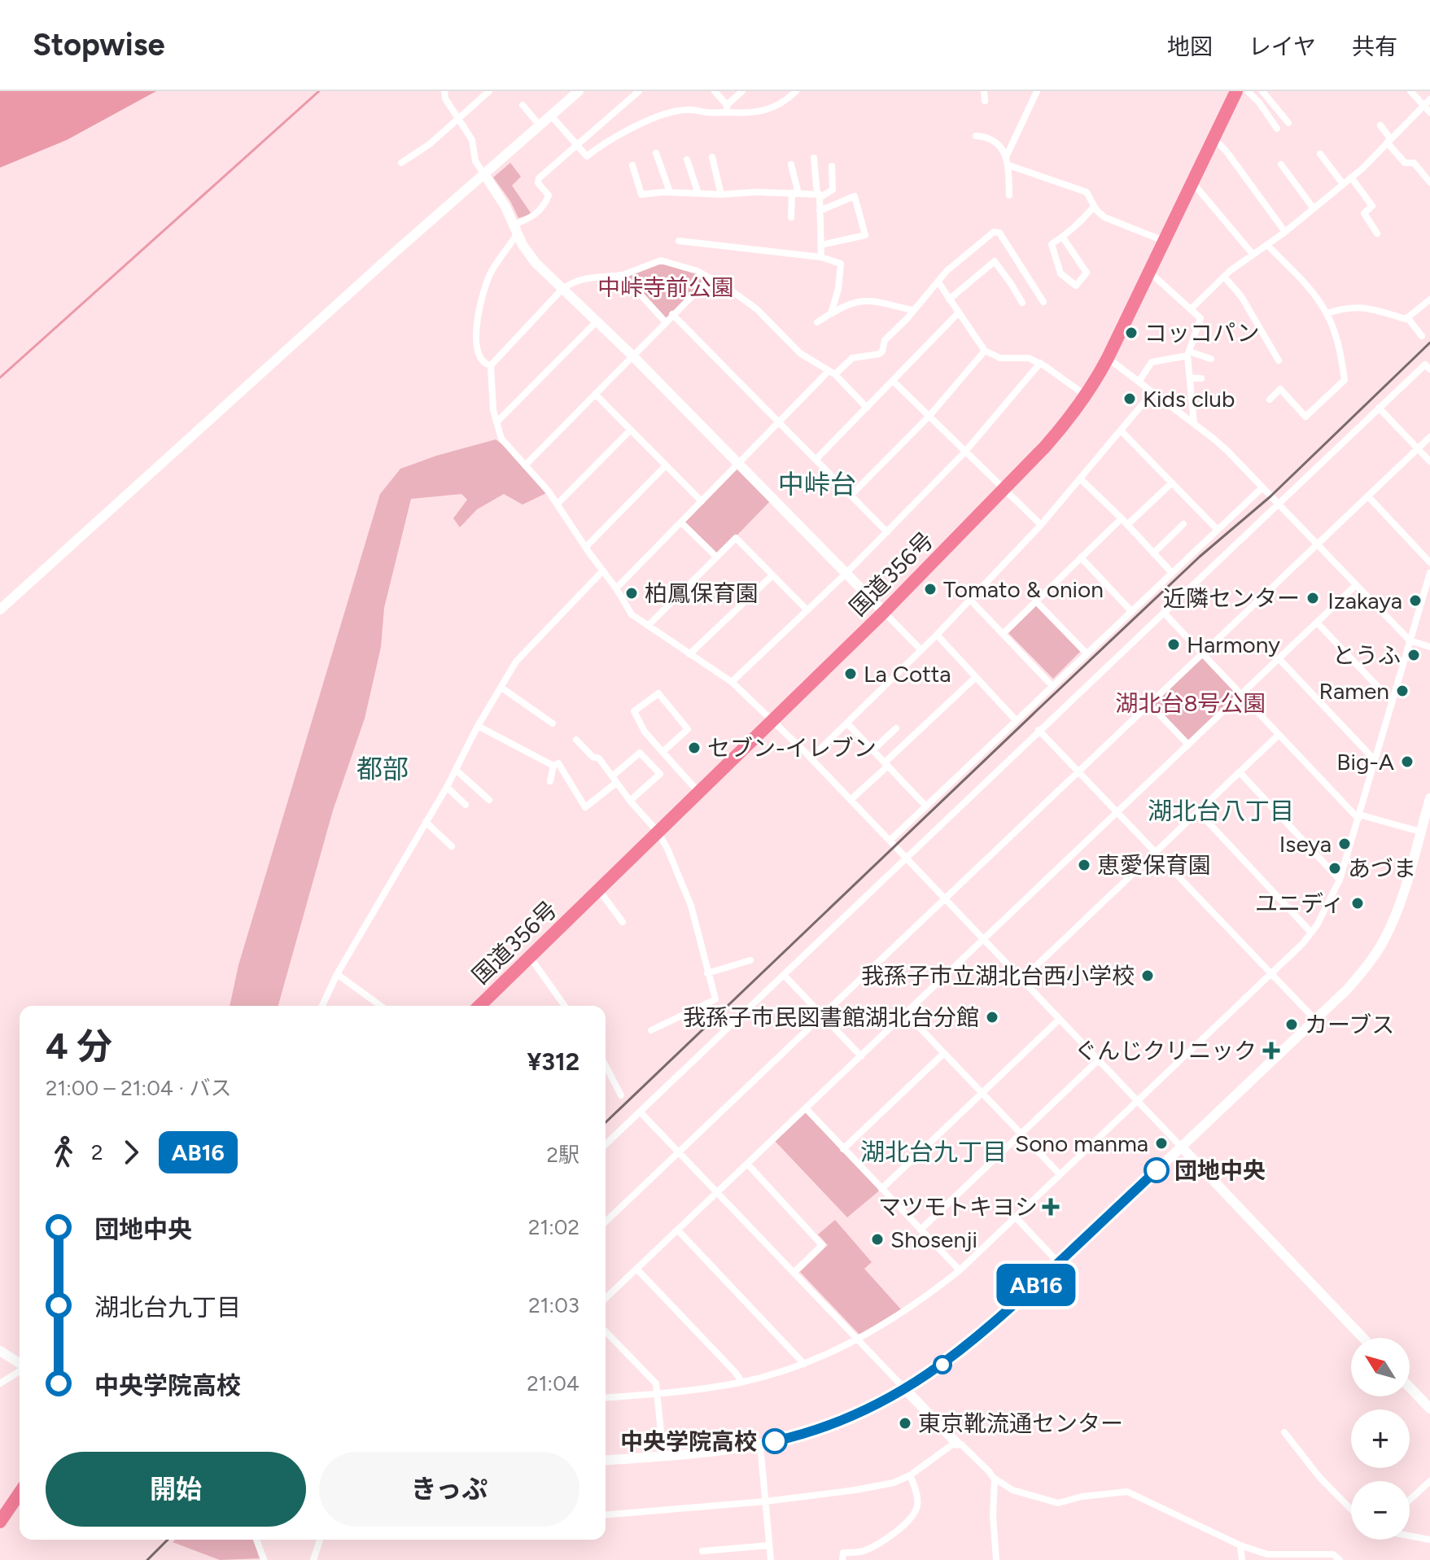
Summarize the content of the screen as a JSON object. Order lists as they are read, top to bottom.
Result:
{
  "streets": {
    "highway": ["国道356号"]
  },
  "districts": [
    "中峠台",
    "都部",
    "湖北台八丁目",
    "湖北台九丁目"
  ],
  "parks": ["中峠寺前公園", "湖北台8号公園"],
  "places": {
    "other": [
      "コッコパン",
      "Kids club",
      "Tomato & onion",
      "柏鳳保育園",
      "近隣センター",
      "Izakaya",
      "Harmony",
      "とうふ",
      "La Cotta",
      "Ramen",
      "セブン-イレブン",
      "Big-A",
      "Iseya",
      "恵愛保育園",
      "あづま",
      "ユニディ",
      "我孫子市立湖北台西小学校",
      "我孫子市民図書館湖北台分館",
      "カーブス",
      "Sono manma",
      "団地中央",
      "Shosenji",
      "東京靴流通センター",
      "中央学院高校"
    ],
    "health": ["ぐんじクリニック", "マツモトキヨシ"]
  },
  "lines": ["bus line AB16"],
  "north": "top left",
  "page": {
    "header": "Stopwise",
    "nav": ["地図", "レイヤ", "共有"],
    "on_map": "AB16",
    "heading": ["4 分", "21:00 – 21:04 · バス", "¥312"],
    "legs": ["2", "AB16", "2駅"],
    "list": [
      {
        "name": "団地中央",
        "value": "21:02"
      },
      {
        "name": "湖北台九丁目",
        "value": "21:03"
      },
      {
        "name": "中央学院高校",
        "value": "21:04"
      }
    ],
    "map_buttons": ["+", "−"],
    "buttons": ["開始", "きっぷ"]
  }
}
